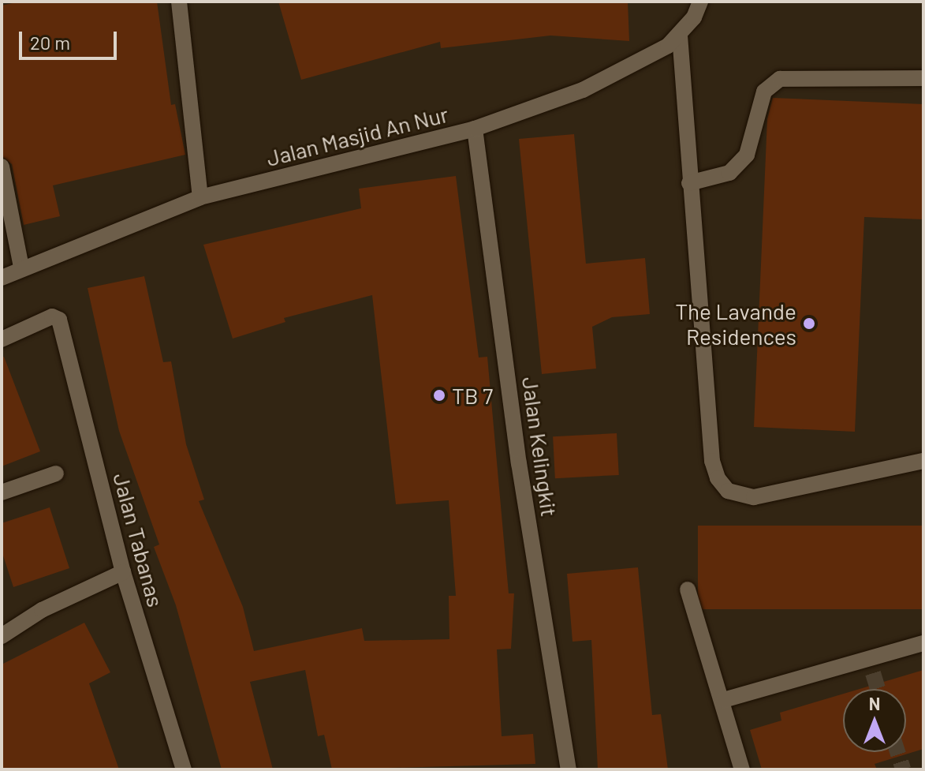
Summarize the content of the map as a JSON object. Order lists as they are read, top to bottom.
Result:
{
  "streets": {
    "street": ["Jalan Masjid An Nur", "Jalan Kelingkit", "Jalan Tabanas"]
  },
  "crossings": [
    ["Jalan Masjid An Nur", "Jalan Kelingkit"]
  ],
  "places": ["The Lavande Residences", "TB 7"],
  "scale_bar": "20 m",
  "north": "top"
}
